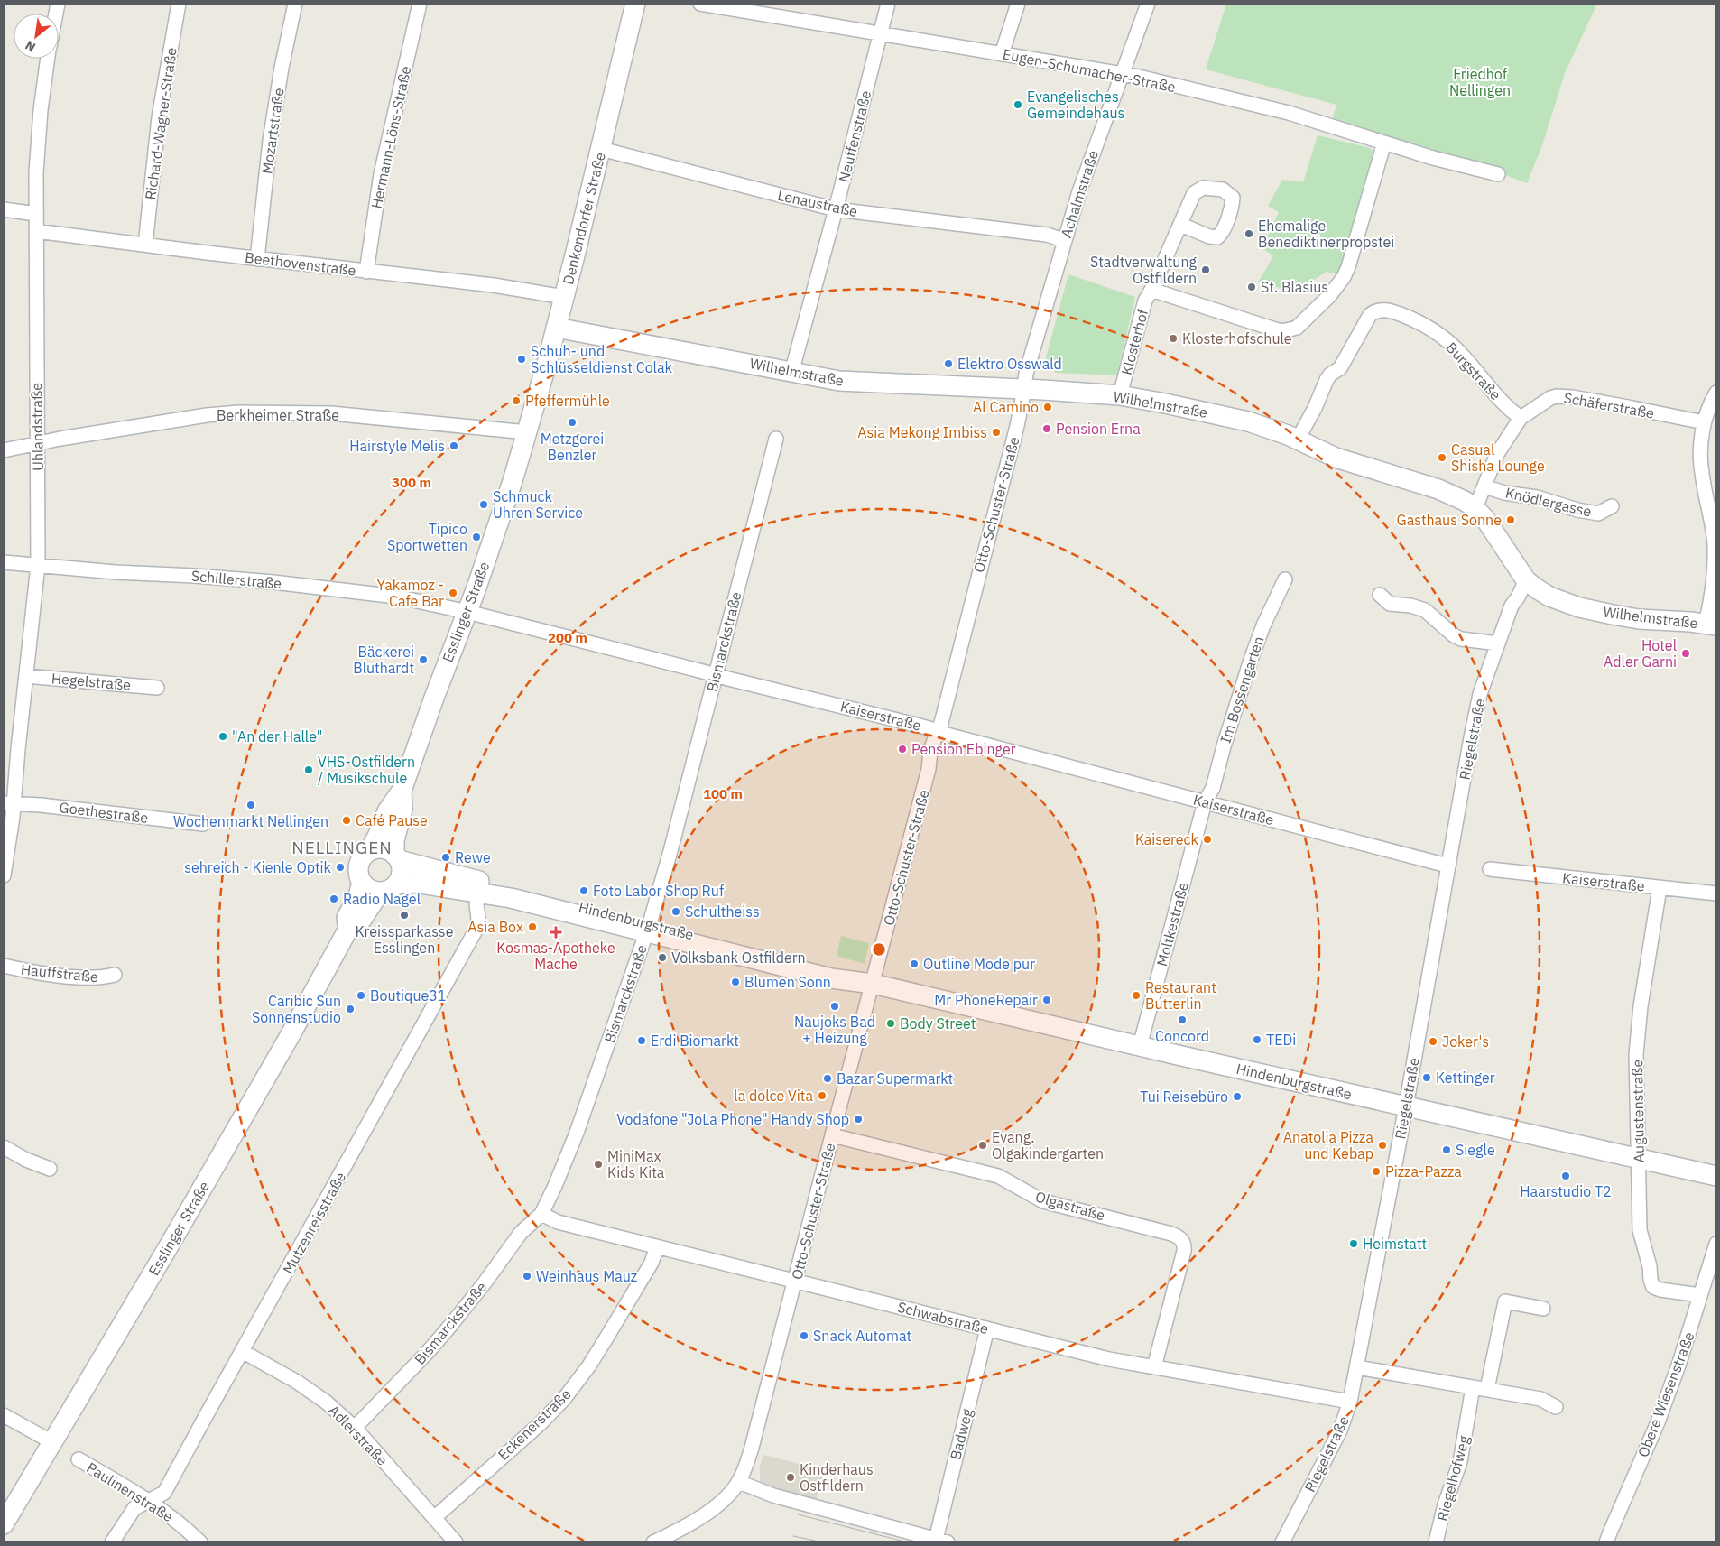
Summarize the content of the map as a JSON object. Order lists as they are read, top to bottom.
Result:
{
  "streets": {
    "main road": [
      "Denkendorfer Straße",
      "Wilhelmstraße",
      "Esslinger Straße",
      "Hindenburgstraße"
    ],
    "street": [
      "Eugen-Schumacher-Straße",
      "Richard-Wagner-Straße",
      "Mozartstraße",
      "Neuffenstraße",
      "Hermann-Löns-Straße",
      "Achalmstraße",
      "Lenaustraße",
      "Beethovenstraße",
      "Klosterhof",
      "Burgstraße",
      "Schäferstraße",
      "Berkheimer Straße",
      "Uhlandstraße",
      "Knödlergasse",
      "Otto-Schuster-Straße",
      "Schillerstraße",
      "Bismarckstraße",
      "Hegelstraße",
      "Im Bossengarten",
      "Kaiserstraße",
      "Riegelstraße",
      "Goethestraße",
      "Moltkestraße",
      "Hauffstraße",
      "Augustenstraße",
      "Olgastraße",
      "Mutzenreisstraße",
      "Schwabstraße",
      "Obere Wiesenstraße",
      "Eckenerstraße",
      "Badweg",
      "Adlerstraße",
      "Riegelhofweg",
      "Paulinenstraße"
    ]
  },
  "crossings": [
    ["Eugen-Schumacher-Straße", "Neuffenstraße"],
    ["Eugen-Schumacher-Straße", "Achalmstraße"],
    ["Eugen-Schumacher-Straße", "Klosterhof"],
    ["Richard-Wagner-Straße", "Beethovenstraße"],
    ["Mozartstraße", "Beethovenstraße"],
    ["Neuffenstraße", "Lenaustraße"],
    ["Neuffenstraße", "Wilhelmstraße"],
    ["Hermann-Löns-Straße", "Beethovenstraße"],
    ["Achalmstraße", "Lenaustraße"],
    ["Achalmstraße", "Wilhelmstraße"],
    ["Achalmstraße", "Otto-Schuster-Straße"],
    ["Lenaustraße", "Denkendorfer Straße"],
    ["Denkendorfer Straße", "Beethovenstraße"],
    ["Denkendorfer Straße", "Wilhelmstraße"],
    ["Denkendorfer Straße", "Berkheimer Straße"],
    ["Denkendorfer Straße", "Esslinger Straße"],
    ["Beethovenstraße", "Uhlandstraße"],
    ["Klosterhof", "Wilhelmstraße"],
    ["Burgstraße", "Wilhelmstraße"],
    ["Burgstraße", "Schäferstraße"],
    ["Wilhelmstraße", "Otto-Schuster-Straße"],
    ["Wilhelmstraße", "Riegelstraße"],
    ["Berkheimer Straße", "Uhlandstraße"],
    ["Berkheimer Straße", "Esslinger Straße"],
    ["Uhlandstraße", "Schillerstraße"],
    ["Uhlandstraße", "Hegelstraße"],
    ["Uhlandstraße", "Goethestraße"],
    ["Otto-Schuster-Straße", "Kaiserstraße"],
    ["Otto-Schuster-Straße", "Hindenburgstraße"],
    ["Otto-Schuster-Straße", "Olgastraße"],
    ["Otto-Schuster-Straße", "Schwabstraße"],
    ["Schillerstraße", "Esslinger Straße"],
    ["Schillerstraße", "Kaiserstraße"],
    ["Esslinger Straße", "Kaiserstraße"],
    ["Esslinger Straße", "Hindenburgstraße"],
    ["Bismarckstraße", "Kaiserstraße"],
    ["Bismarckstraße", "Hindenburgstraße"],
    ["Bismarckstraße", "Schwabstraße"],
    ["Bismarckstraße", "Adlerstraße"],
    ["Im Bossengarten", "Kaiserstraße"],
    ["Im Bossengarten", "Moltkestraße"],
    ["Kaiserstraße", "Riegelstraße"],
    ["Kaiserstraße", "Moltkestraße"],
    ["Kaiserstraße", "Augustenstraße"],
    ["Riegelstraße", "Hindenburgstraße"],
    ["Riegelstraße", "Schwabstraße"],
    ["Hindenburgstraße", "Moltkestraße"],
    ["Hindenburgstraße", "Augustenstraße"],
    ["Hindenburgstraße", "Mutzenreisstraße"],
    ["Augustenstraße", "Obere Wiesenstraße"],
    ["Olgastraße", "Schwabstraße"],
    ["Mutzenreisstraße", "Adlerstraße"],
    ["Mutzenreisstraße", "Paulinenstraße"],
    ["Schwabstraße", "Eckenerstraße"],
    ["Schwabstraße", "Badweg"],
    ["Eckenerstraße", "Adlerstraße"]
  ],
  "districts": ["NELLINGEN"],
  "parks": ["Friedhof Nellingen"],
  "places": {
    "other": [
      "Evangelisches Gemeindehaus",
      "Ehemalige Benediktinerpropstei",
      "Stadtverwaltung Ostfildern",
      "St. Blasius",
      "Klosterhofschule",
      "Schuh- und Schlüsseldienst Colak",
      "Elektro Osswald",
      "Pfeffermühle",
      "Al Camino",
      "Metzgerei Benzler",
      "Pension Erna",
      "Asia Mekong Imbiss",
      "Hairstyle Melis",
      "Casual Shisha Lounge",
      "Schmuck Uhren Service",
      "Gasthaus Sonne",
      "Tipico Sportwetten",
      "Yakamoz - Cafe Bar",
      "Hotel Adler Garni",
      "Bäckerei Bluthardt",
      "\"An der Halle\"",
      "Pension Ebinger",
      "VHS-Ostfildern / Musikschule",
      "Wochenmarkt Nellingen",
      "Café Pause",
      "Kaisereck",
      "Rewe",
      "sehreich - Kienle Optik",
      "Foto Labor Shop Ruf",
      "Radio Nagel",
      "Schultheiss",
      "Kreissparkasse Esslingen",
      "Asia Box",
      "Volksbank Ostfildern",
      "Outline Mode pur",
      "Blumen Sonn",
      "Boutique31",
      "Restaurant Butterlin",
      "Mr PhoneRepair",
      "Naujoks Bad + Heizung",
      "Caribic Sun Sonnenstudio",
      "Concord",
      "Body Street",
      "TEDi",
      "Erdi Biomarkt",
      "Joker's",
      "Kettinger",
      "Bazar Supermarkt",
      "la dolce Vita",
      "Tui Reisebüro",
      "Vodafone \"JoLa Phone\" Handy Shop",
      "Evang. Olgakindergarten",
      "Anatolia Pizza und Kebap",
      "Siegle",
      "MiniMax Kids Kita",
      "Pizza-Pazza",
      "Haarstudio T2",
      "Heimstatt",
      "Weinhaus Mauz",
      "Snack Automat",
      "Kinderhaus Ostfildern"
    ],
    "health": ["Kosmas-Apotheke Mache"]
  },
  "north": "bottom left",
  "rings": ["300 m", "200 m", "100 m"]
}
